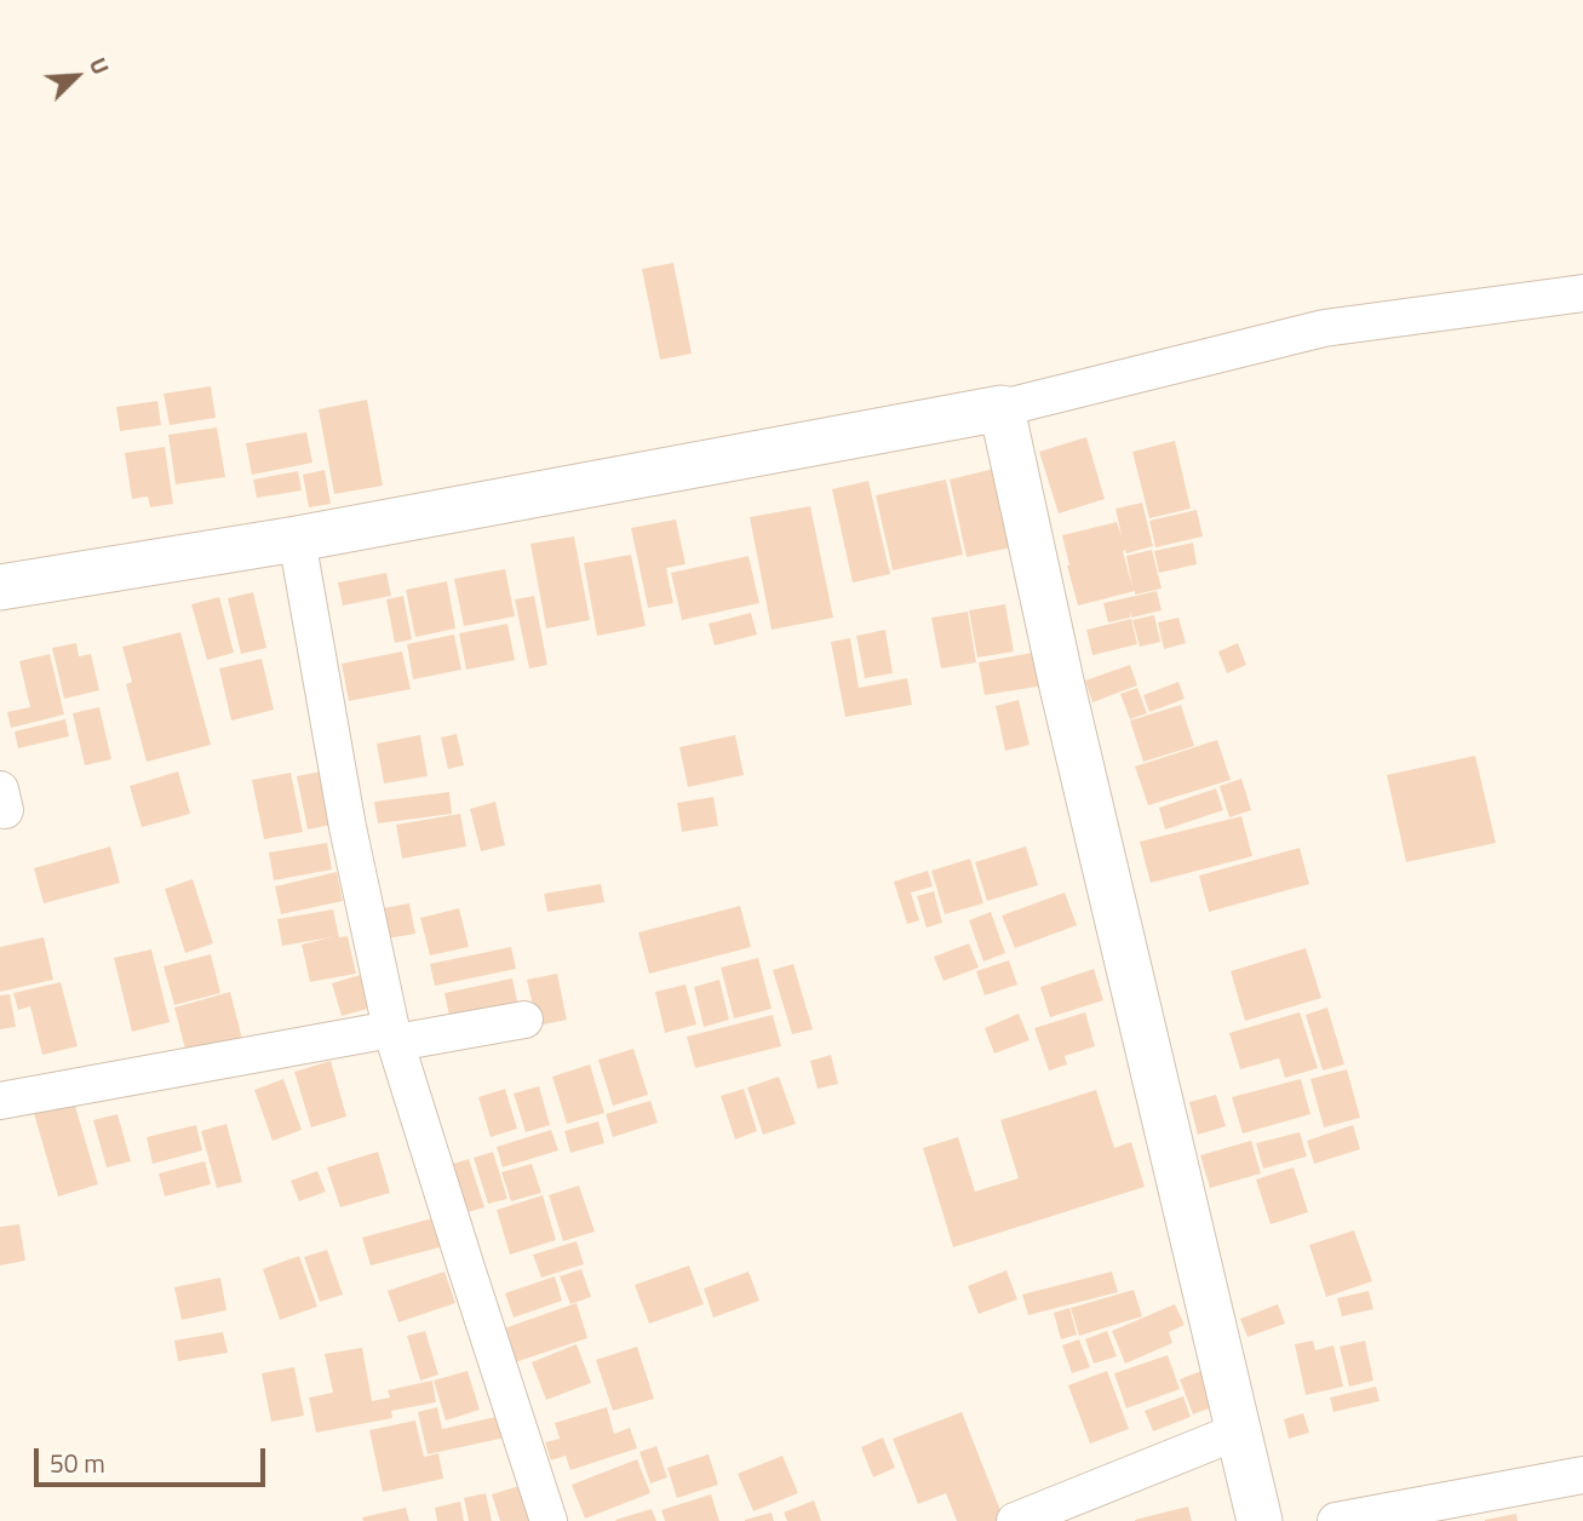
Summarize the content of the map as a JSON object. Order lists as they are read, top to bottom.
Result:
{
  "scale_bar": "50 m",
  "north": "top right"
}
